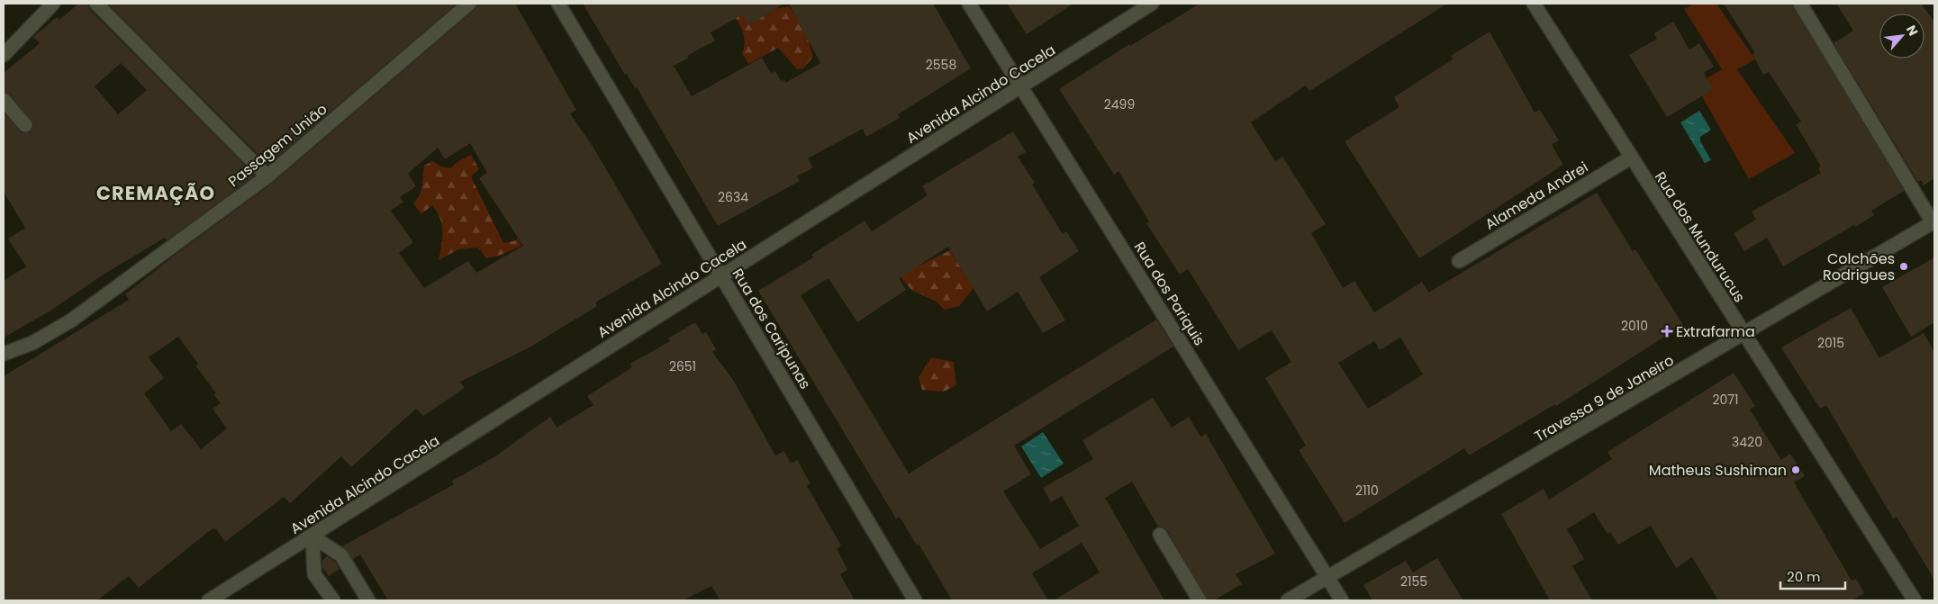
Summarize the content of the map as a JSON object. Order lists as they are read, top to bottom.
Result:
{
  "streets": {
    "street": [
      "Avenida Alcindo Cacela",
      "Passagem União",
      "Alameda Andrei",
      "Rua dos Mundurucus",
      "Rua dos Pariquis",
      "Rua dos Caripunas",
      "Travessa 9 de Janeiro"
    ]
  },
  "crossings": [
    ["Avenida Alcindo Cacela", "Rua dos Pariquis"],
    ["Avenida Alcindo Cacela", "Rua dos Caripunas"],
    ["Alameda Andrei", "Rua dos Mundurucus"],
    ["Rua dos Mundurucus", "Travessa 9 de Janeiro"],
    ["Rua dos Pariquis", "Travessa 9 de Janeiro"]
  ],
  "districts": ["CREMAÇÃO"],
  "places": {
    "other": ["Colchões Rodrigues", "Matheus Sushiman"],
    "health": ["Extrafarma"]
  },
  "house_numbers": [
    "2558",
    "2499",
    "2634",
    "2010",
    "2015",
    "2651",
    "2071",
    "3420",
    "2110",
    "2155"
  ],
  "scale_bar": "20 m",
  "north": "top right"
}
